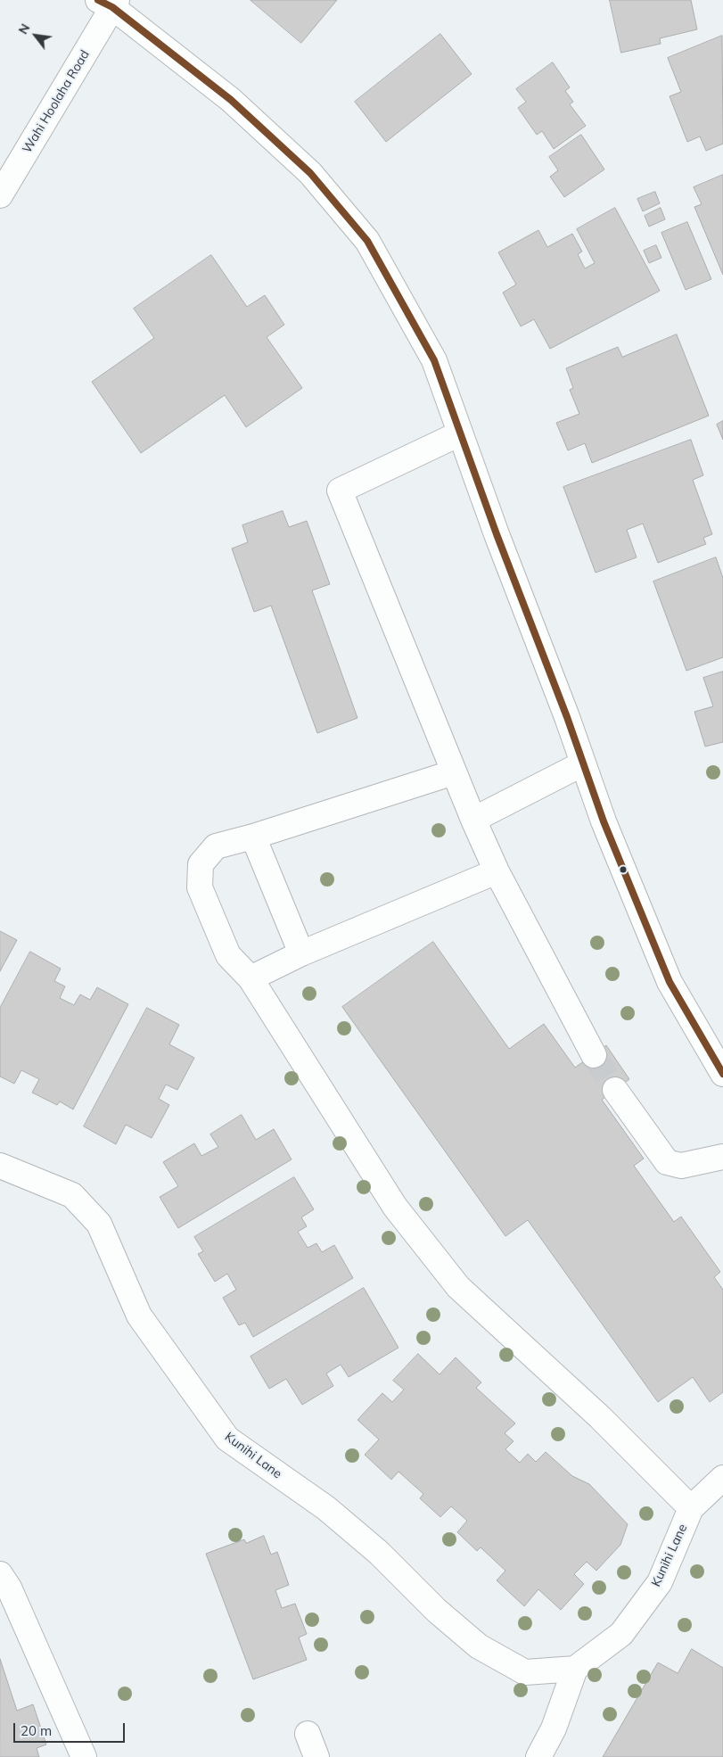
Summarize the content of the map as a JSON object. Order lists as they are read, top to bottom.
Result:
{
  "streets": {
    "street": ["Wahi Hoolaha Road", "Kunihi Lane"]
  },
  "scale_bar": "20 m",
  "north": "top left"
}
